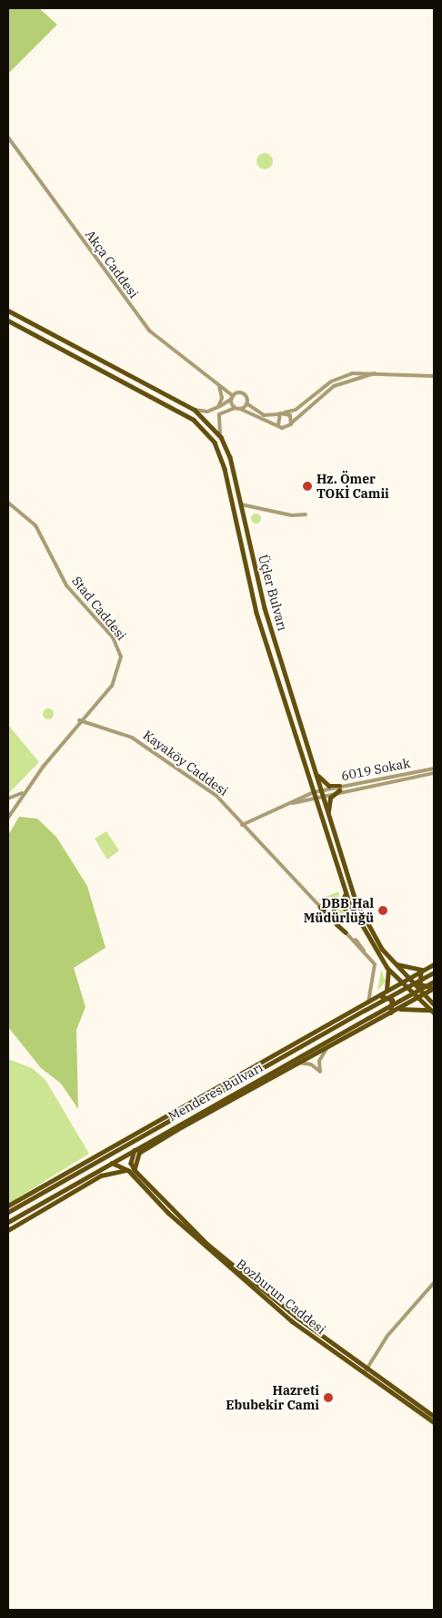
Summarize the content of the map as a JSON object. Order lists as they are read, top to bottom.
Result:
{
  "streets": {
    "main road": ["Üçler Bulvarı", "Menderes Bulvarı", "Bozburun Caddesi"],
    "street": [
      "Akça Caddesi",
      "Stad Caddesi",
      "Kayaköy Caddesi",
      "6019 Sokak"
    ]
  },
  "crossings": [
    ["Üçler Bulvarı", "6019 Sokak"],
    ["Stad Caddesi", "Kayaköy Caddesi"],
    ["Kayaköy Caddesi", "6019 Sokak"]
  ],
  "places": ["Hz. Ömer TOKİ Camii", "DBB Hal Müdürlüğü", "Hazreti Ebubekir Cami"]
}
